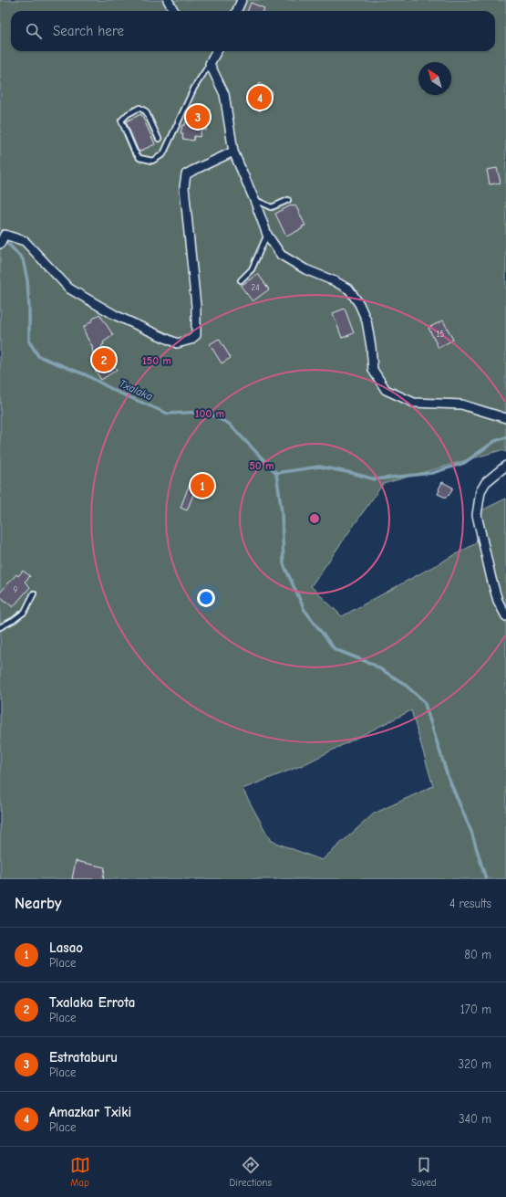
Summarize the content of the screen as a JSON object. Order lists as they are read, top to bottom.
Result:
{
  "water": ["Txalaka"],
  "house_numbers": ["24", "15", "9"],
  "north": "top left",
  "page": {
    "search": "Search here",
    "pins": [
      "4",
      "3",
      "2",
      "1"
    ],
    "heading": ["Nearby", "4 results"],
    "list": [
      {
        "mark": "1",
        "name": "Lasao",
        "note": "Place",
        "value": "80 m"
      },
      {
        "mark": "2",
        "name": "Txalaka Errota",
        "note": "Place",
        "value": "170 m"
      },
      {
        "mark": "3",
        "name": "Estrataburu",
        "note": "Place",
        "value": "320 m"
      },
      {
        "mark": "4",
        "name": "Amazkar Txiki",
        "note": "Place",
        "value": "340 m"
      }
    ],
    "nav": ["Map", "Directions", "Saved"]
  },
  "rings": ["150 m", "100 m", "50 m"]
}
